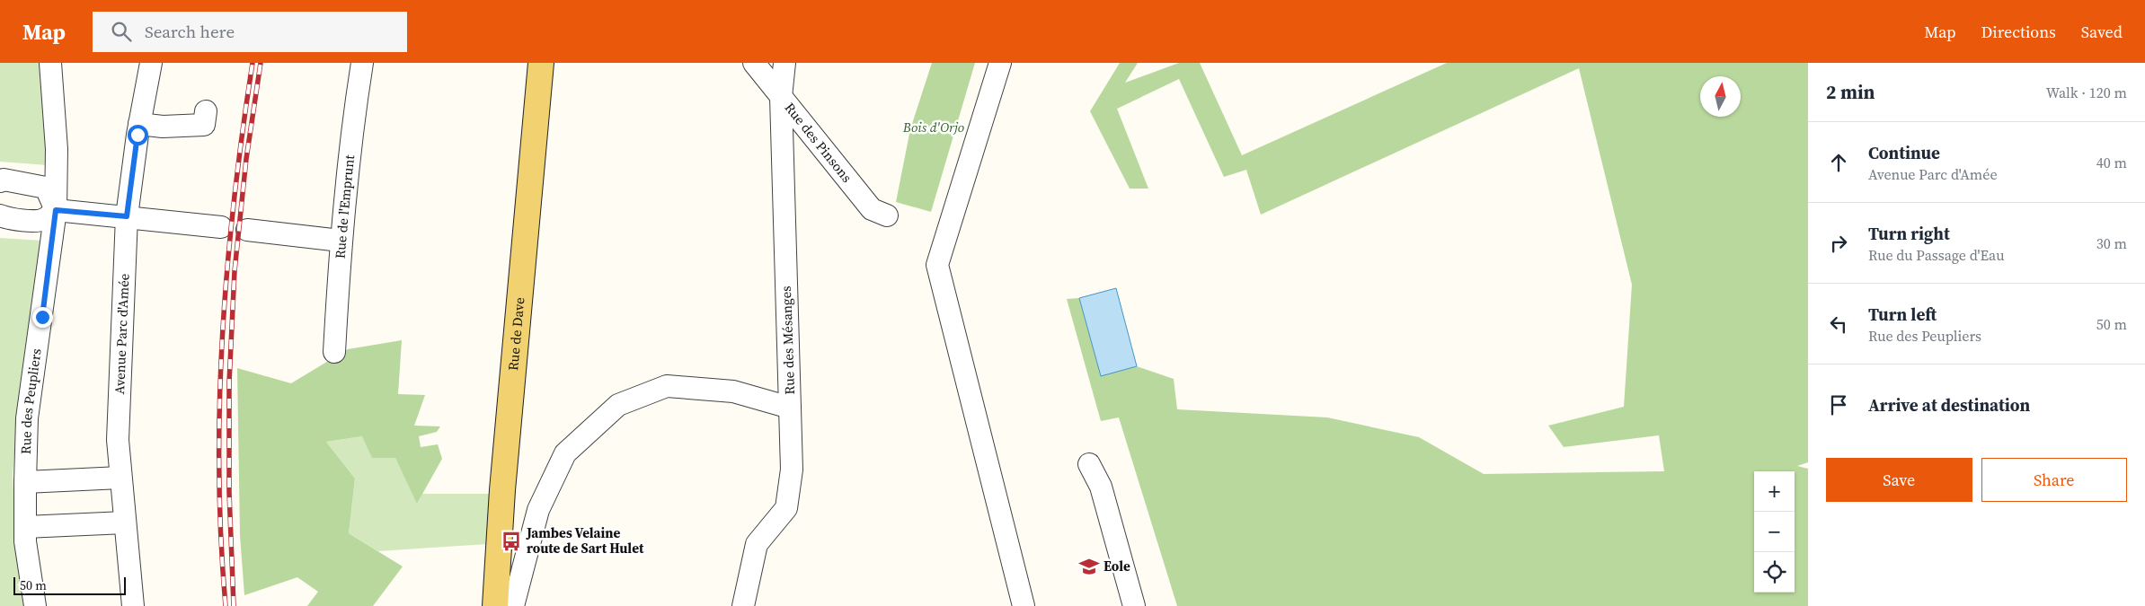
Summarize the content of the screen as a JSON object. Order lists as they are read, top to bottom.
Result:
{
  "streets": {
    "main road": ["Rue de Dave"],
    "street": [
      "Rue des Pinsons",
      "Rue de l'Emprunt",
      "Avenue Parc d'Amée",
      "Rue des Mésanges",
      "Rue des Peupliers"
    ]
  },
  "crossings": [
    ["Rue des Pinsons", "Rue des Mésanges"]
  ],
  "parks": ["Bois d'Orjo"],
  "places": {
    "bus stop": ["Jambes Velaine route de Sart Hulet"],
    "school or university": ["Eole"]
  },
  "scale_bar": "50 m",
  "north": "top",
  "page": {
    "header": "Map",
    "search": "Search here",
    "nav": ["Map", "Directions", "Saved"],
    "heading": ["2 min", "Walk · 120 m"],
    "list": [
      ["Continue", "Avenue Parc d'Amée", "40 m"],
      ["Turn right", "Rue du Passage d'Eau", "30 m"],
      ["Turn left", "Rue des Peupliers", "50 m"],
      "Arrive at destination"
    ],
    "buttons": ["Save", "Share"],
    "map_buttons": ["+", "−"],
    "scale": "50 m"
  }
}
